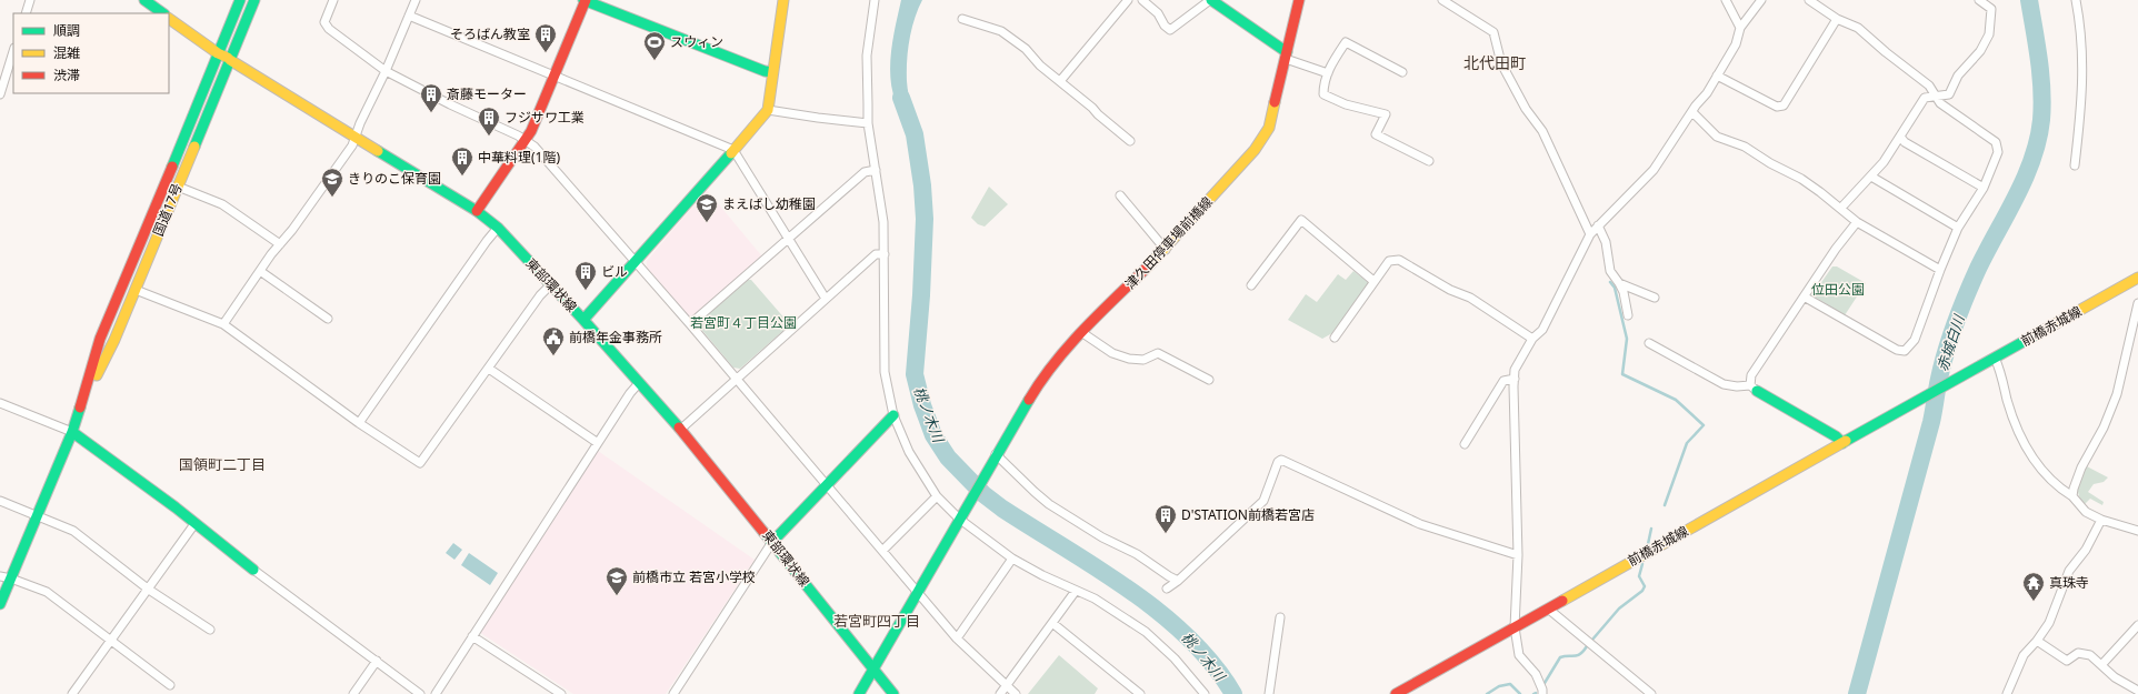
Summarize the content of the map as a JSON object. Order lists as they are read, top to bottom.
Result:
{
  "streets": {
    "main road": [
      "国道17号",
      "津久田停車場前橋線",
      "東部環状線",
      "前橋赤城線"
    ]
  },
  "crossings": [
    ["国道17号", "東部環状線"]
  ],
  "districts": ["北代田町", "国領町二丁目", "若宮町四丁目"],
  "water": ["赤城白川", "桃ノ木川"],
  "parks": ["位田公園", "若宮町４丁目公園"],
  "places": {
    "building": [
      "そろばん教室",
      "斎藤モーター",
      "フジサワ工業",
      "中華料理(1階)",
      "ビル",
      "D'STATION前橋若宮店"
    ],
    "sports": ["スウィン"],
    "school or university": ["きりのこ保育園", "まえばし幼稚園", "前橋市立 若宮小学校"],
    "public building": ["前橋年金事務所"],
    "temple": ["真珠寺"]
  },
  "legend": ["順調", "混雑", "渋滞"]
}
